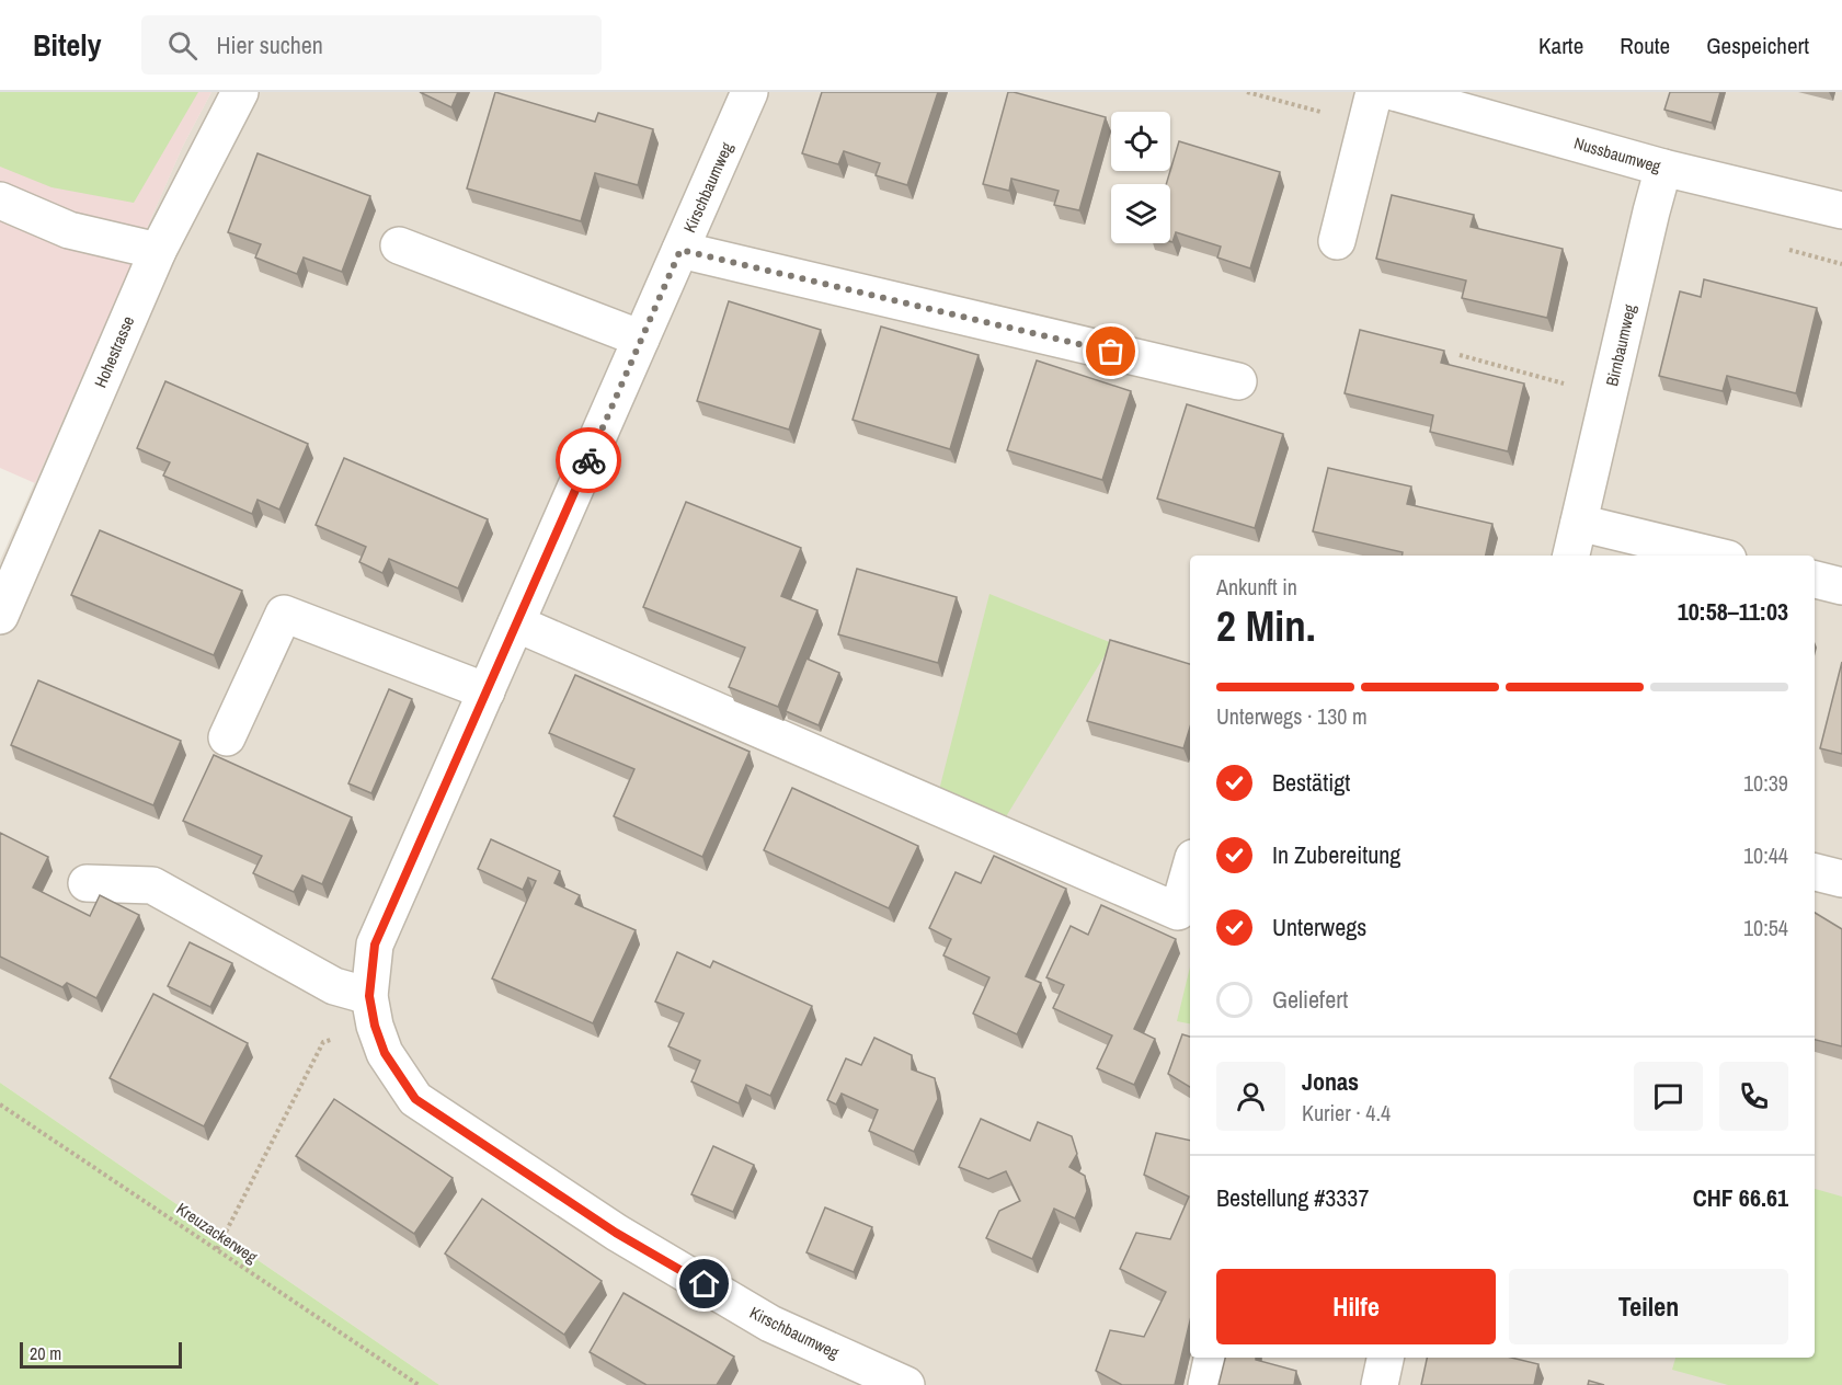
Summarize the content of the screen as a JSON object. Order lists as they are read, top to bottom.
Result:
{
  "streets": {
    "street": [
      "Nussbaumweg",
      "Kirschbaumweg",
      "Birnbaumweg",
      "Hohestrasse"
    ],
    "path": ["Kreuzackerweg"]
  },
  "crossings": [
    ["Nussbaumweg", "Birnbaumweg"]
  ],
  "scale_bar": "20 m",
  "page": {
    "header": "Bitely",
    "search": "Hier suchen",
    "nav": ["Karte", "Route", "Gespeichert"],
    "heading": ["2 Min.", "Ankunft in", "10:58–11:03"],
    "panel": [
      "Jonas",
      "Kurier · 4.4",
      "Bestellung #3337",
      "CHF 66.61"
    ],
    "bar": "Unterwegs · 130 m",
    "list": [
      ["Bestätigt", "10:39"],
      ["In Zubereitung", "10:44"],
      ["Unterwegs", "10:54"],
      "Geliefert"
    ],
    "buttons": ["Hilfe", "Teilen"],
    "scale": "20 m"
  }
}
